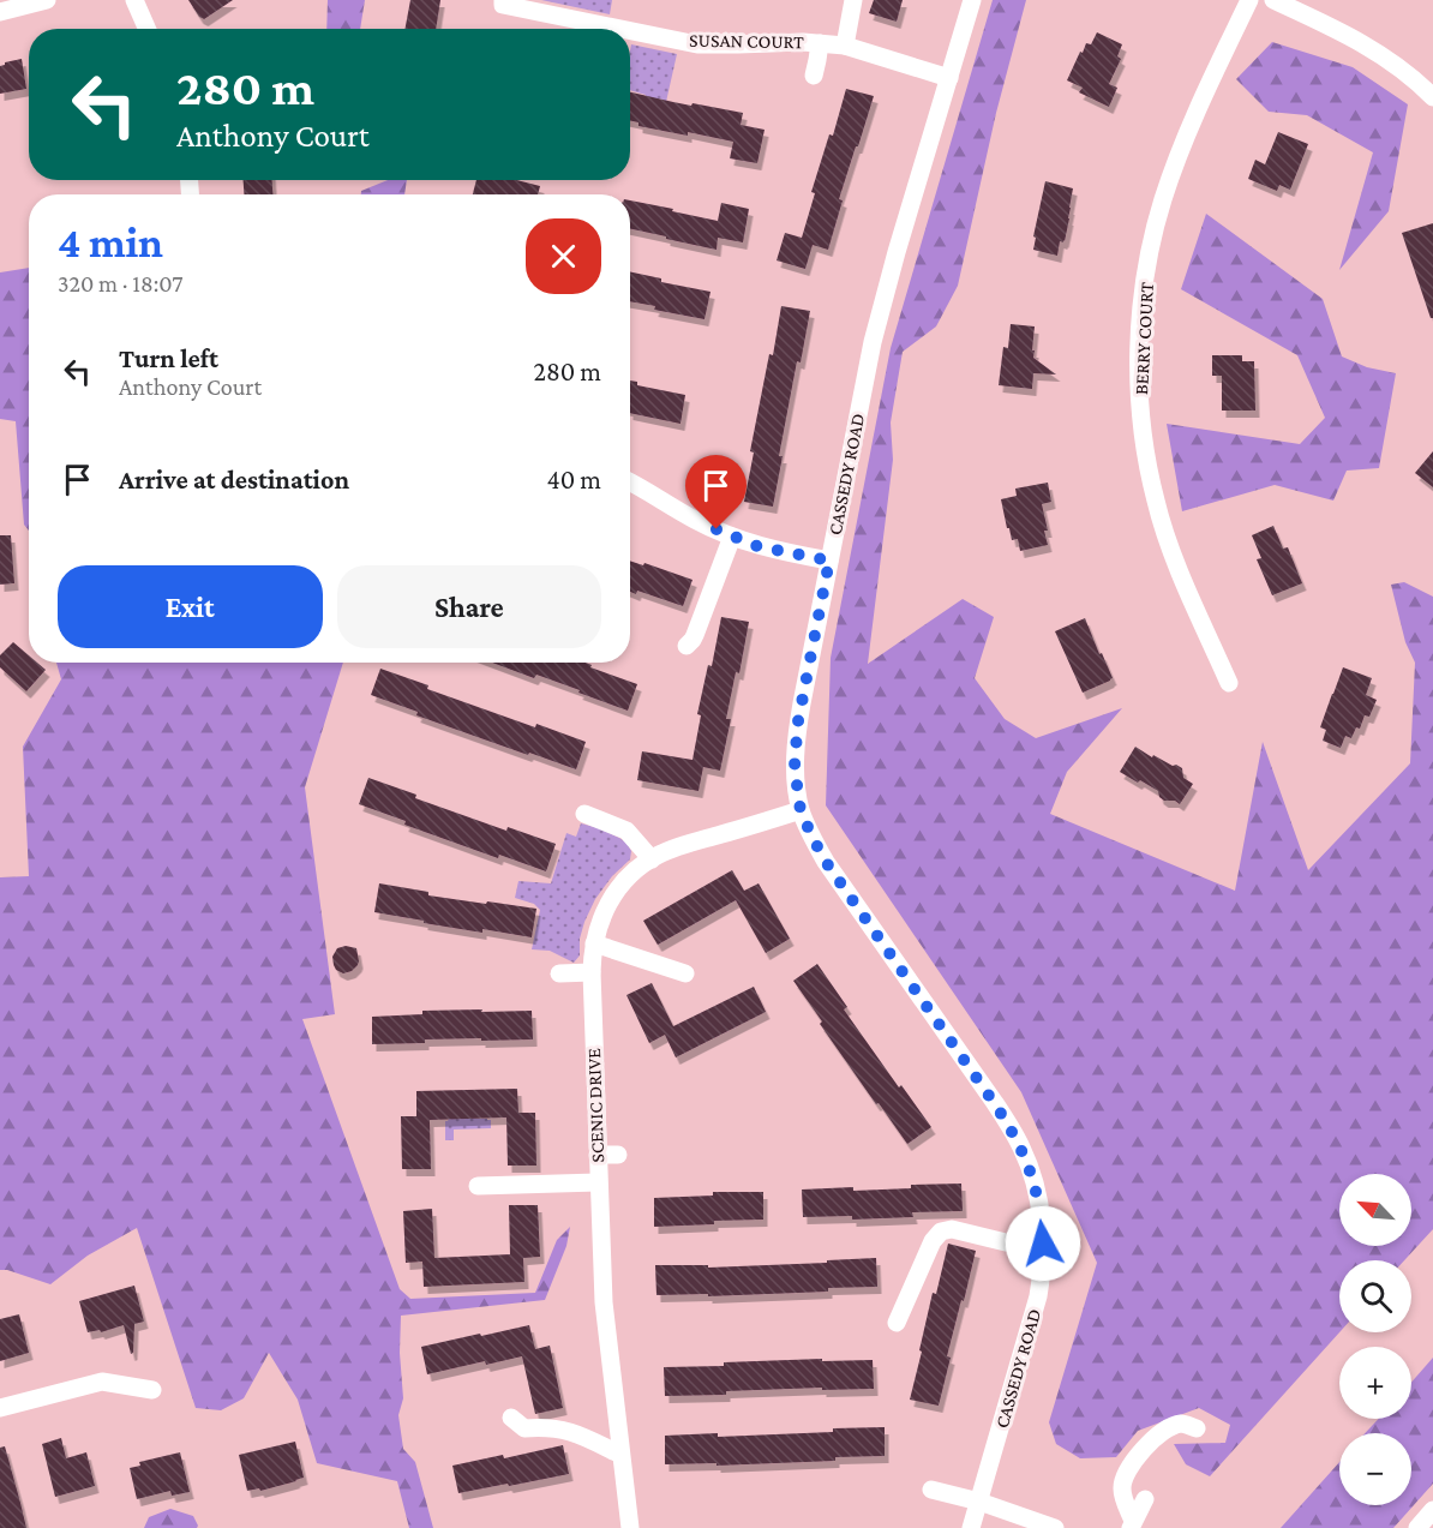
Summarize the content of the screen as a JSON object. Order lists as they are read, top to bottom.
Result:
{
  "streets": {
    "street": [
      "SUSAN COURT",
      "BERRY COURT",
      "CASSEDY ROAD",
      "SCENIC DRIVE"
    ]
  },
  "crossings": [
    ["SUSAN COURT", "CASSEDY ROAD"],
    ["CASSEDY ROAD", "SCENIC DRIVE"]
  ],
  "north": "top left",
  "page": {
    "turn": ["280 m", "Anthony Court"],
    "heading": ["4 min", "320 m · 18:07"],
    "list": [
      {
        "name": "Turn left",
        "note": "Anthony Court",
        "value": "280 m"
      },
      {
        "name": "Arrive at destination",
        "value": "40 m"
      }
    ],
    "buttons": ["Exit", "Share"],
    "map_buttons": ["+", "−"]
  }
}
